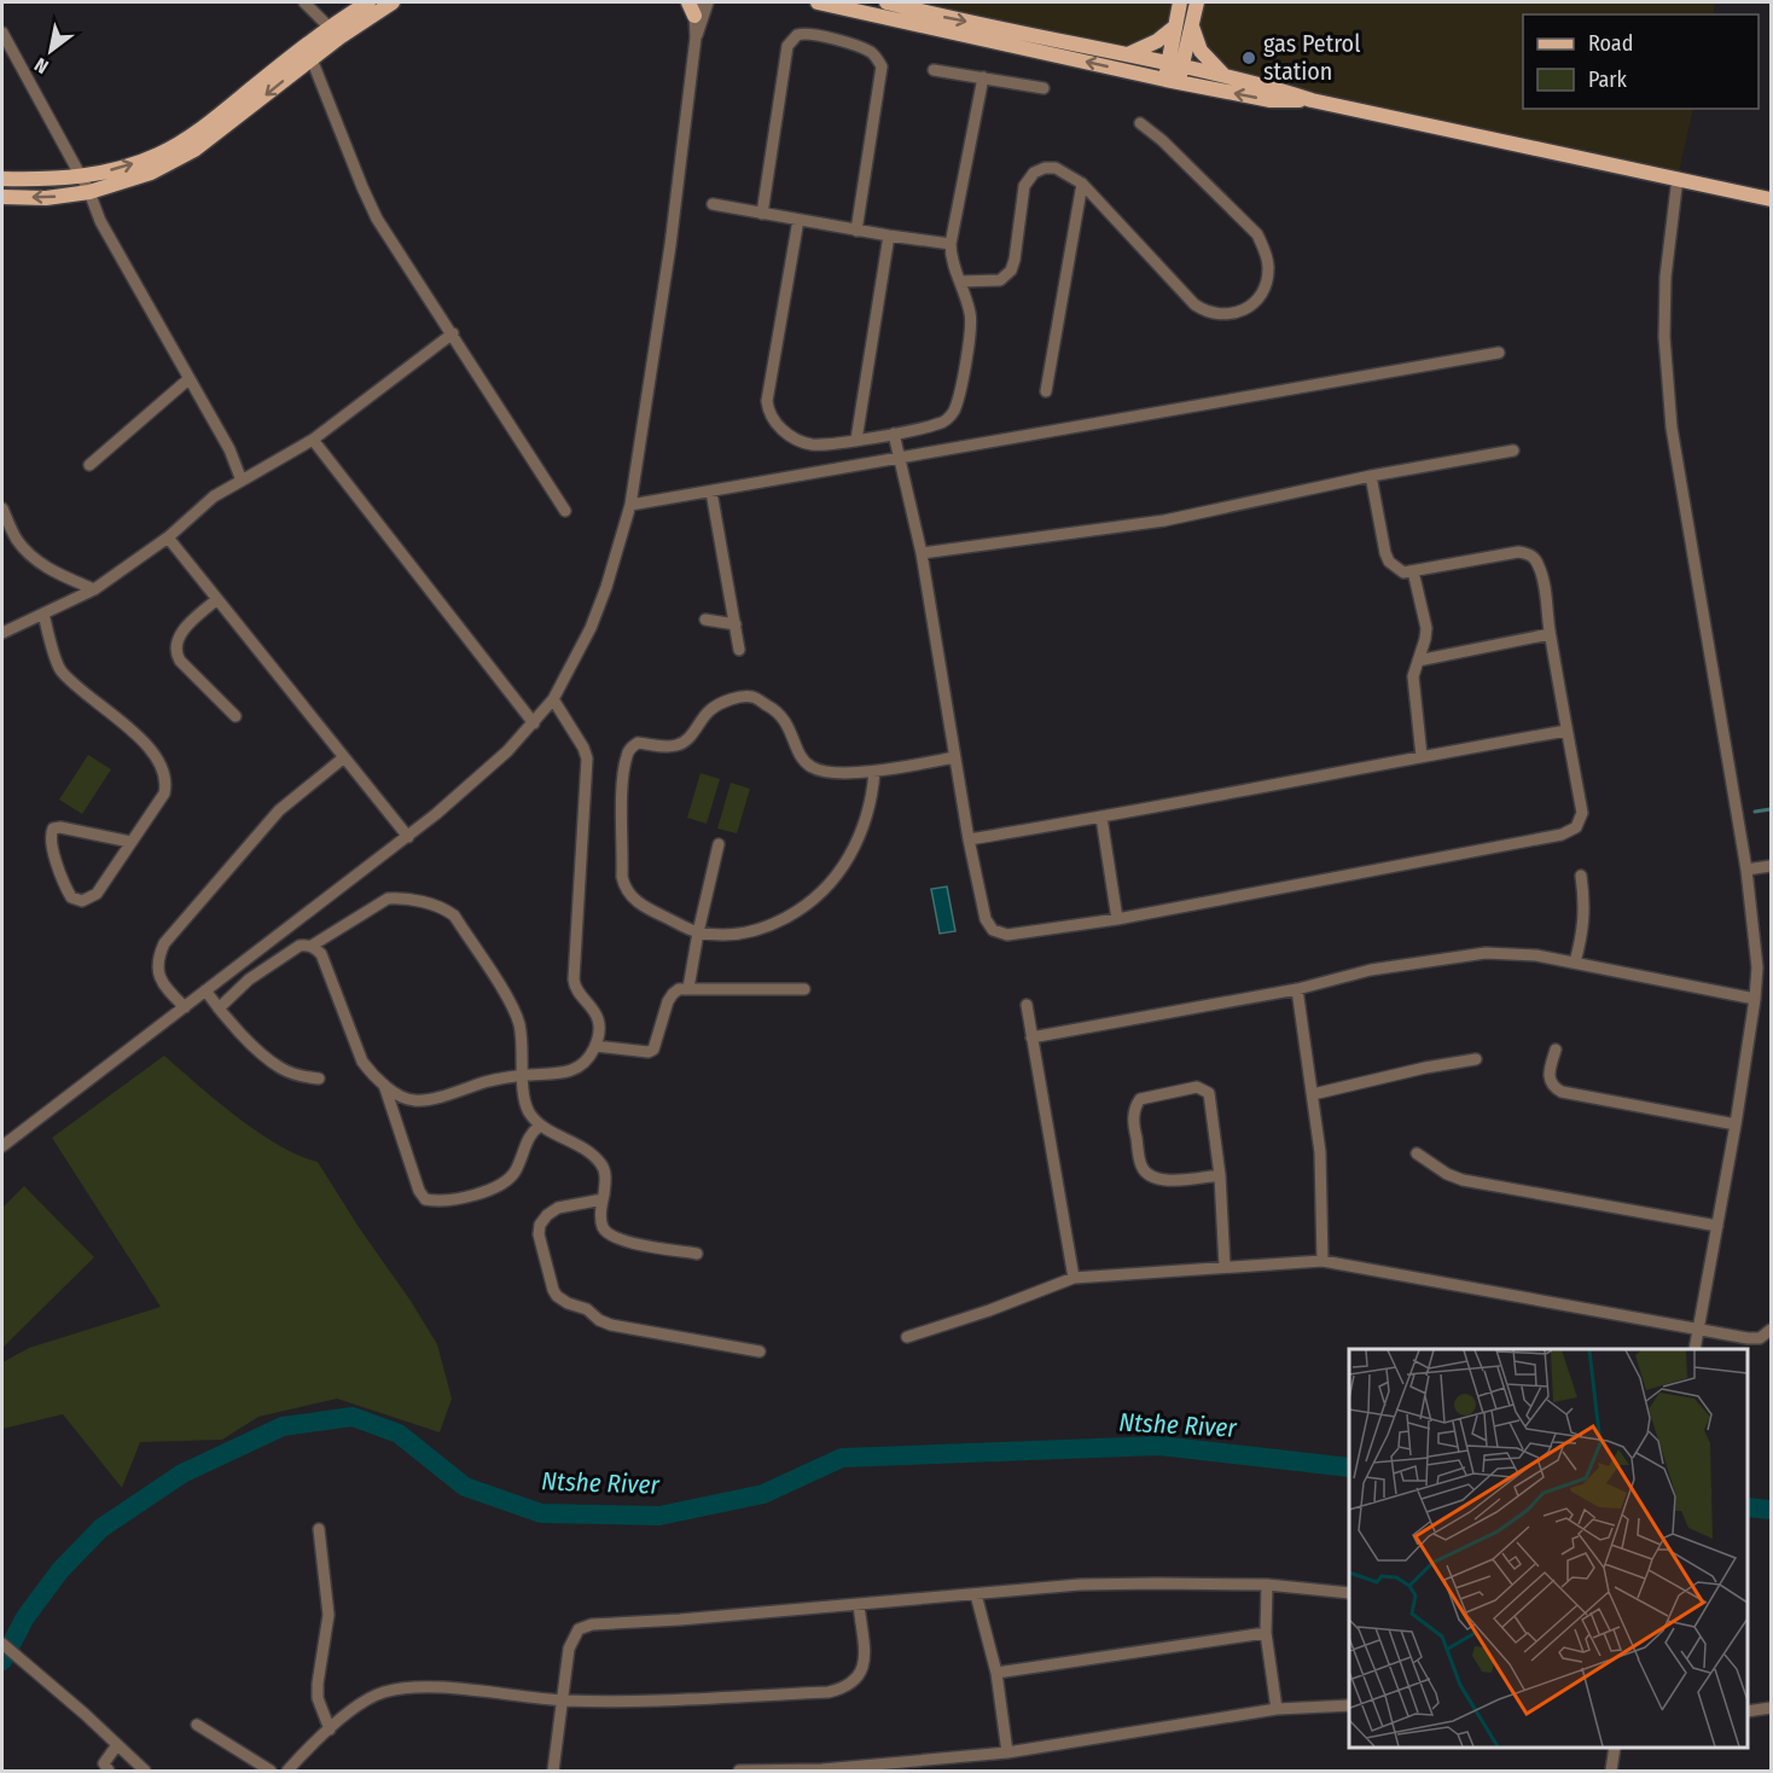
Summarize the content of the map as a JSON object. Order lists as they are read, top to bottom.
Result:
{
  "water": ["Ntshe River"],
  "places": ["gas Petrol station"],
  "legend": ["Road", "Park"],
  "north": "bottom left"
}
